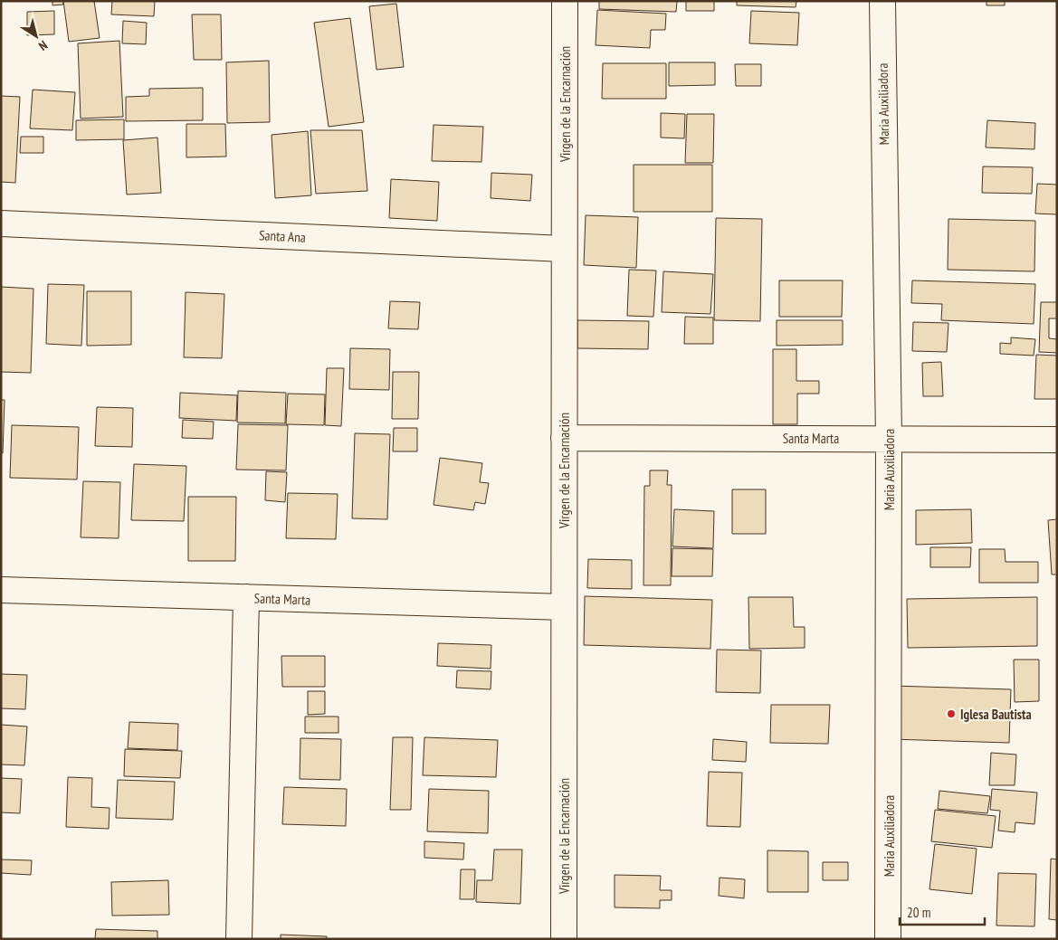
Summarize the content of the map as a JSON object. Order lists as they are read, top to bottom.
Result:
{
  "streets": {
    "street": [
      "Virgen de la Encarnación",
      "Maria Auxiliadora",
      "Santa Ana",
      "Santa Marta"
    ]
  },
  "crossings": [
    ["Virgen de la Encarnación", "Santa Ana"],
    ["Virgen de la Encarnación", "Santa Marta"],
    ["Maria Auxiliadora", "Santa Marta"]
  ],
  "places": ["Iglesa Bautista"],
  "scale_bar": "20 m",
  "north": "bottom right"
}
